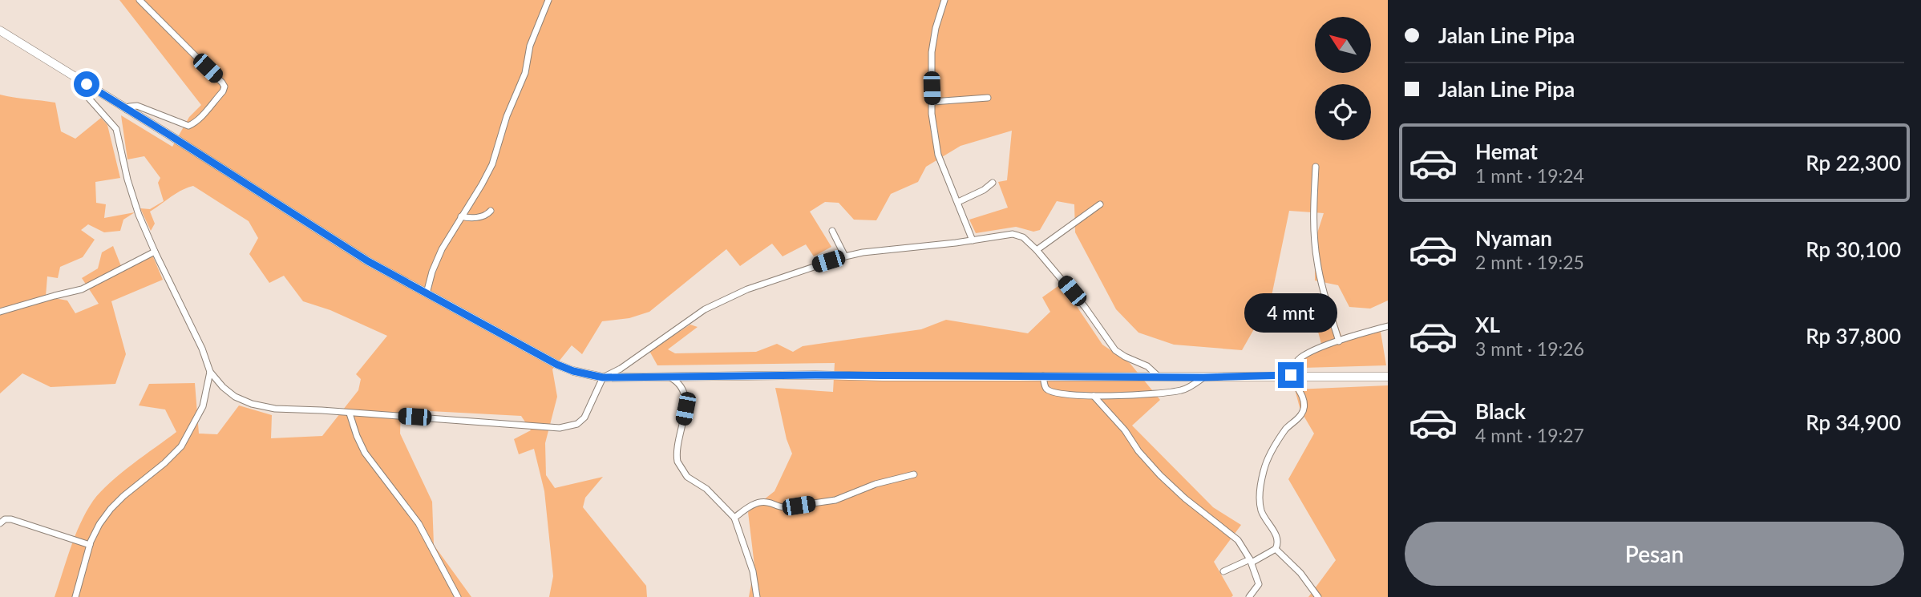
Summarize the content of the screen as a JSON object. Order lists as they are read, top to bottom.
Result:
{
  "north": "top left",
  "page": {
    "banner": ["Jalan Line Pipa", "Jalan Line Pipa"],
    "list": [
      {
        "name": "Hemat",
        "note": "1 mnt · 19:24",
        "value": "Rp 22,300"
      },
      {
        "name": "Nyaman",
        "note": "2 mnt · 19:25",
        "value": "Rp 30,100"
      },
      {
        "name": "XL",
        "note": "3 mnt · 19:26",
        "value": "Rp 37,800"
      },
      {
        "name": "Black",
        "note": "4 mnt · 19:27",
        "value": "Rp 34,900"
      }
    ],
    "bubble": "4 mnt",
    "buttons": "Pesan"
  }
}
